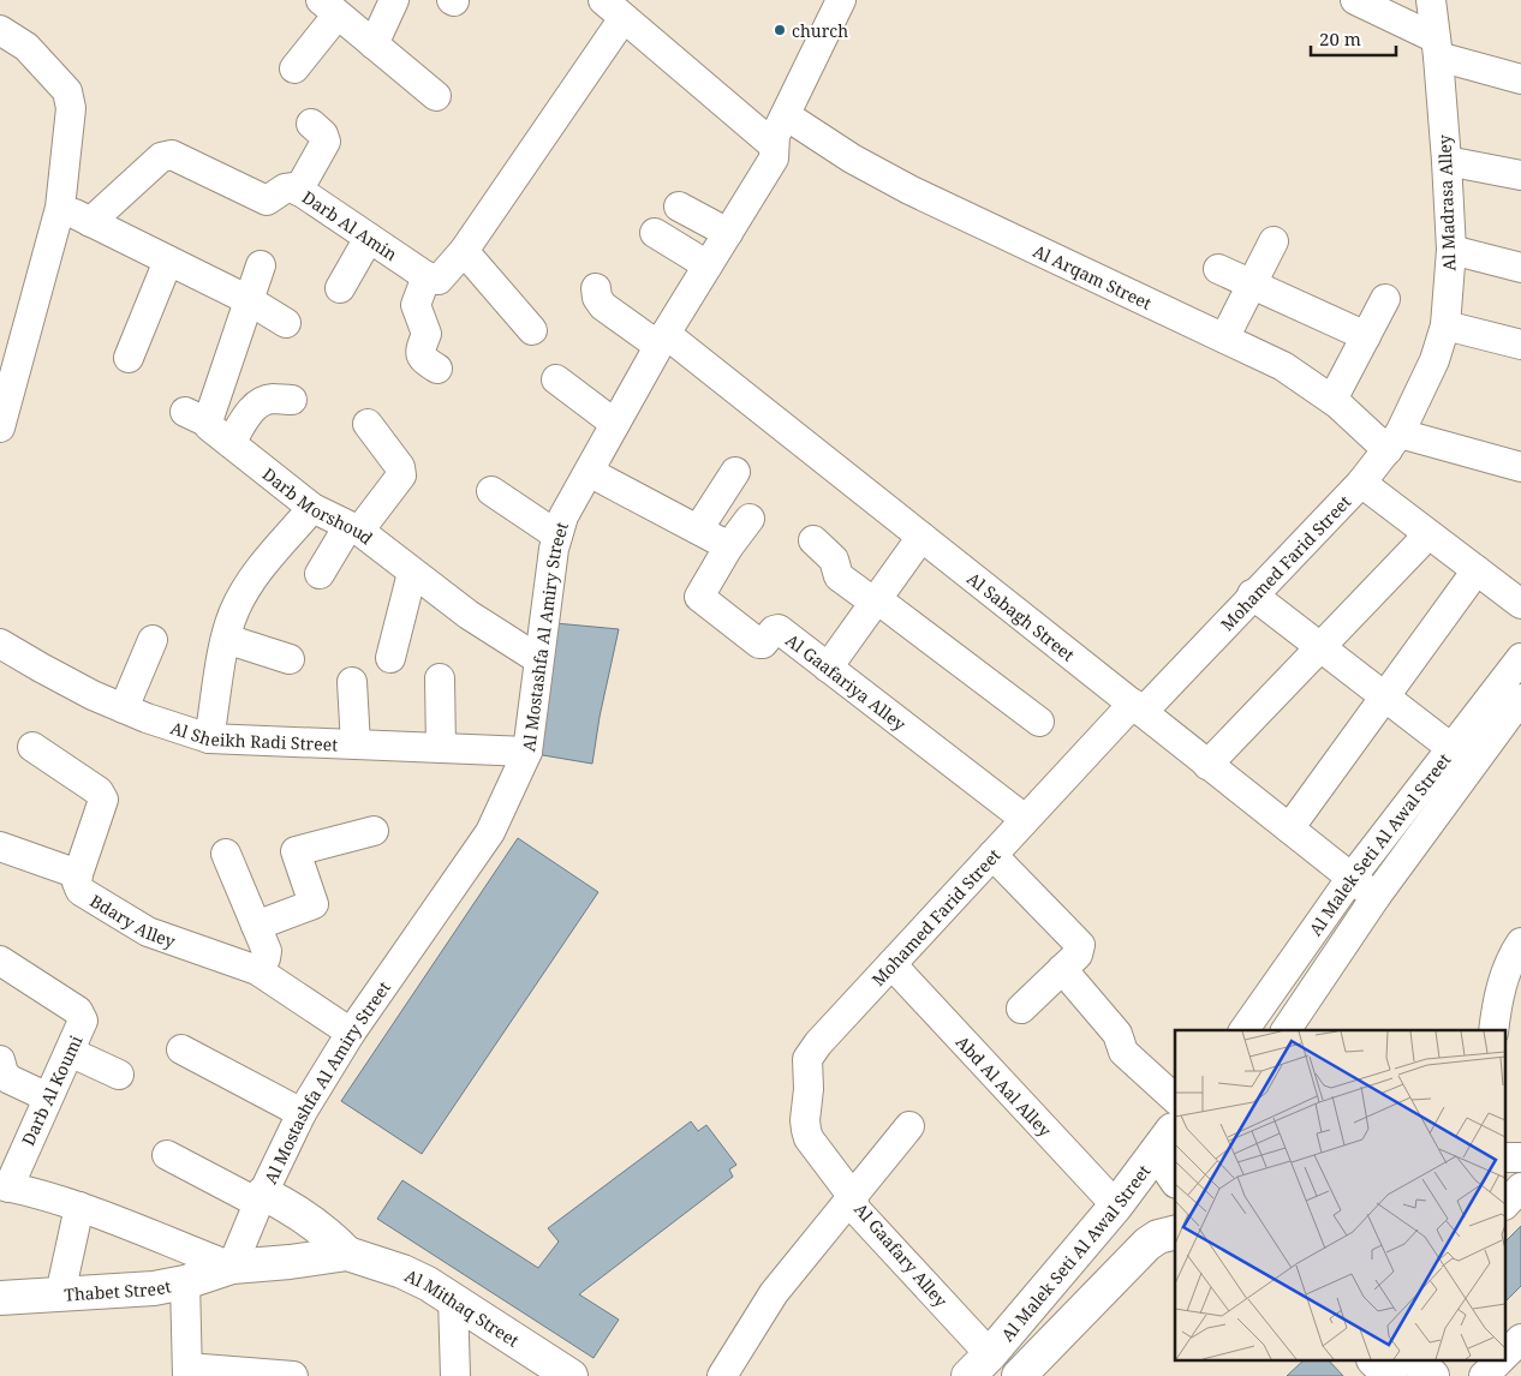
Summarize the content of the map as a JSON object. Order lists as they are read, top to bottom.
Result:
{
  "streets": {
    "main road": ["Al Malek Seti Al Awal Street", "Thabet Street", "Al Mithaq Street"],
    "street": [
      "Al Madrasa Alley",
      "Darb Al Amin",
      "Al Arqam Street",
      "Darb Morshoud",
      "Mohamed Farid Street",
      "Al Sabagh Street",
      "Al Mostashfa Al Amiry Street",
      "Al Gaafariya Alley",
      "Al Sheikh Radi Street",
      "Bdary Alley",
      "Abd Al Aal Alley",
      "Darb Al Koumi",
      "Al Gaafary Alley"
    ]
  },
  "crossings": [
    ["Al Madrasa Alley", "Al Arqam Street"],
    ["Al Madrasa Alley", "Mohamed Farid Street"],
    ["Al Arqam Street", "Mohamed Farid Street"],
    ["Al Arqam Street", "Al Mostashfa Al Amiry Street"],
    ["Darb Morshoud", "Al Mostashfa Al Amiry Street"],
    ["Mohamed Farid Street", "Al Sabagh Street"],
    ["Mohamed Farid Street", "Al Gaafariya Alley"],
    ["Mohamed Farid Street", "Abd Al Aal Alley"],
    ["Mohamed Farid Street", "Al Gaafary Alley"],
    ["Al Sabagh Street", "Al Mostashfa Al Amiry Street"],
    ["Al Sabagh Street", "Al Malek Seti Al Awal Street"],
    ["Al Mostashfa Al Amiry Street", "Al Sheikh Radi Street"],
    ["Al Mostashfa Al Amiry Street", "Bdary Alley"],
    ["Al Mostashfa Al Amiry Street", "Thabet Street"],
    ["Al Mostashfa Al Amiry Street", "Al Mithaq Street"],
    ["Al Malek Seti Al Awal Street", "Abd Al Aal Alley"],
    ["Al Malek Seti Al Awal Street", "Al Gaafary Alley"],
    ["Thabet Street", "Al Mithaq Street"]
  ],
  "places": ["church"],
  "scale_bar": "20 m"
}
